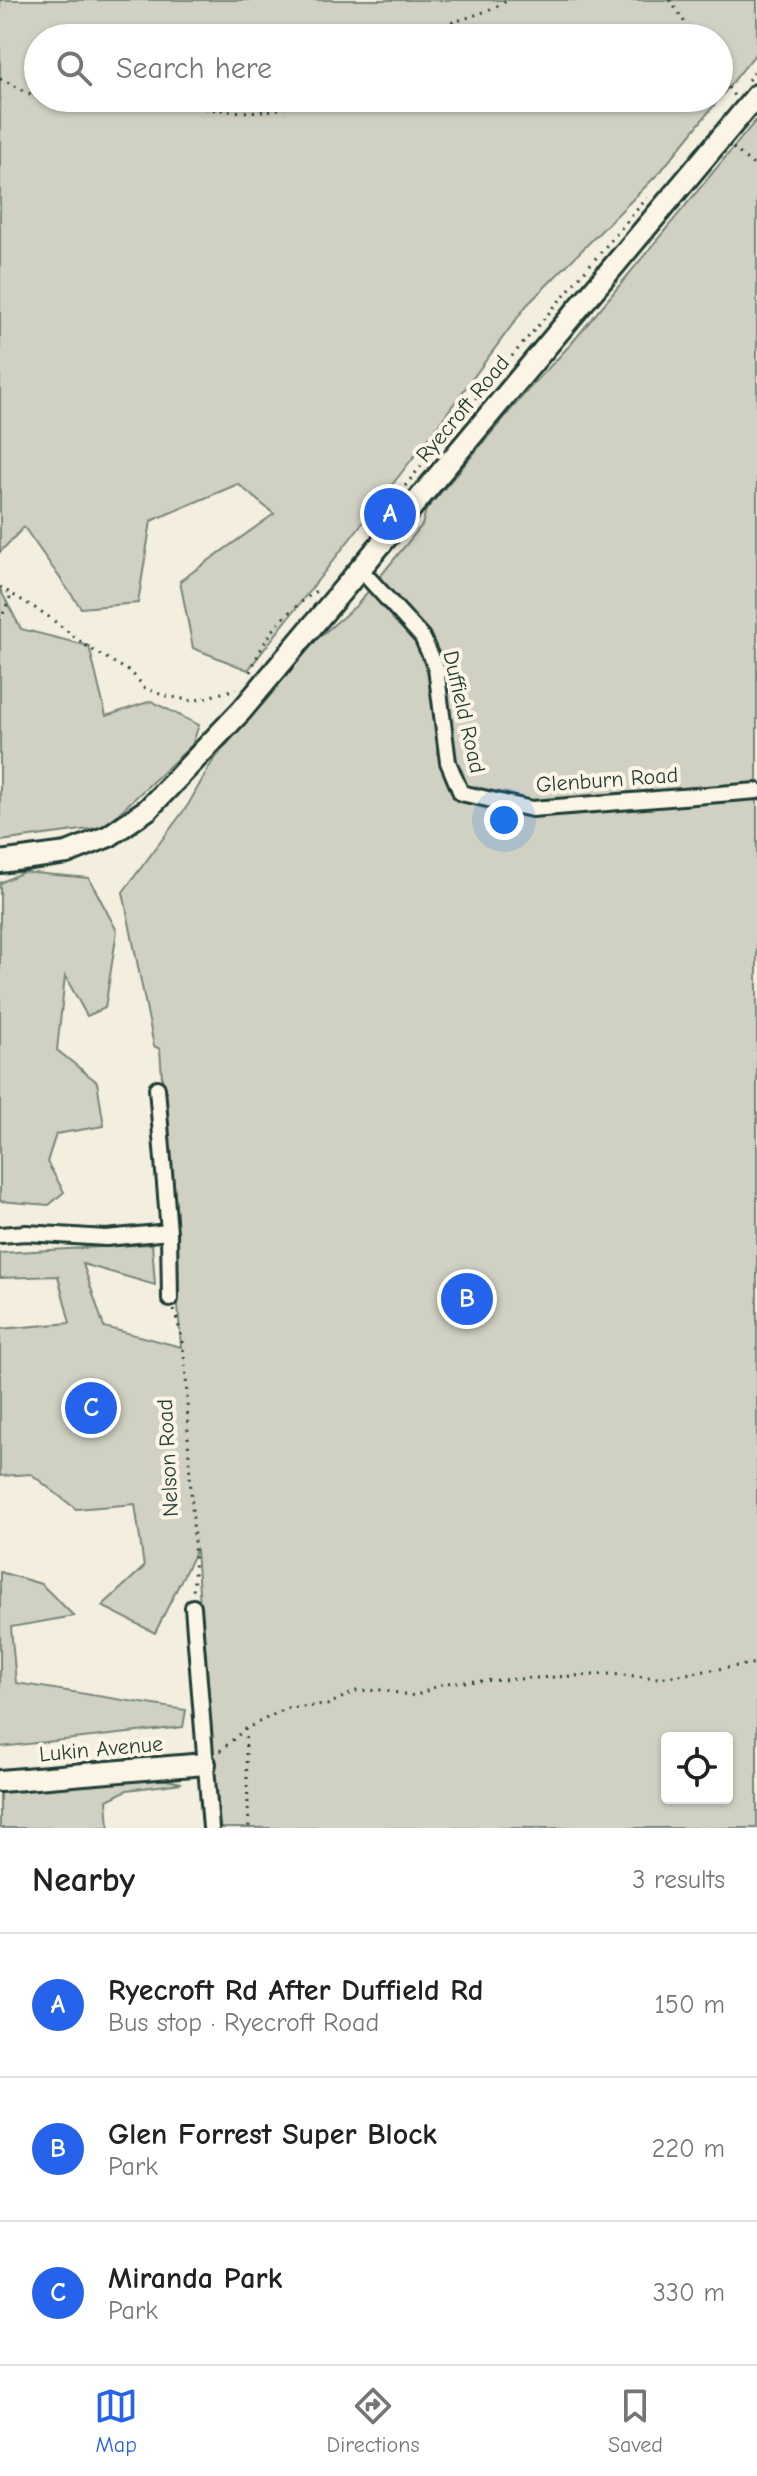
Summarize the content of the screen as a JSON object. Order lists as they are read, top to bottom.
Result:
{
  "streets": {
    "street": [
      "Ryecroft Road",
      "Duffield Road",
      "Glenburn Road",
      "Lukin Avenue"
    ],
    "path": ["Nelson Road"]
  },
  "crossings": [
    ["Ryecroft Road", "Duffield Road"],
    ["Duffield Road", "Glenburn Road"]
  ],
  "page": {
    "search": "Search here",
    "pins": ["A", "B", "C"],
    "heading": ["Nearby", "3 results"],
    "list": [
      {
        "mark": "A",
        "name": "Ryecroft Rd After Duffield Rd",
        "note": "Bus stop · Ryecroft Road",
        "value": "150 m"
      },
      {
        "mark": "B",
        "name": "Glen Forrest Super Block",
        "note": "Park",
        "value": "220 m"
      },
      {
        "mark": "C",
        "name": "Miranda Park",
        "note": "Park",
        "value": "330 m"
      }
    ],
    "nav": ["Map", "Directions", "Saved"]
  }
}
